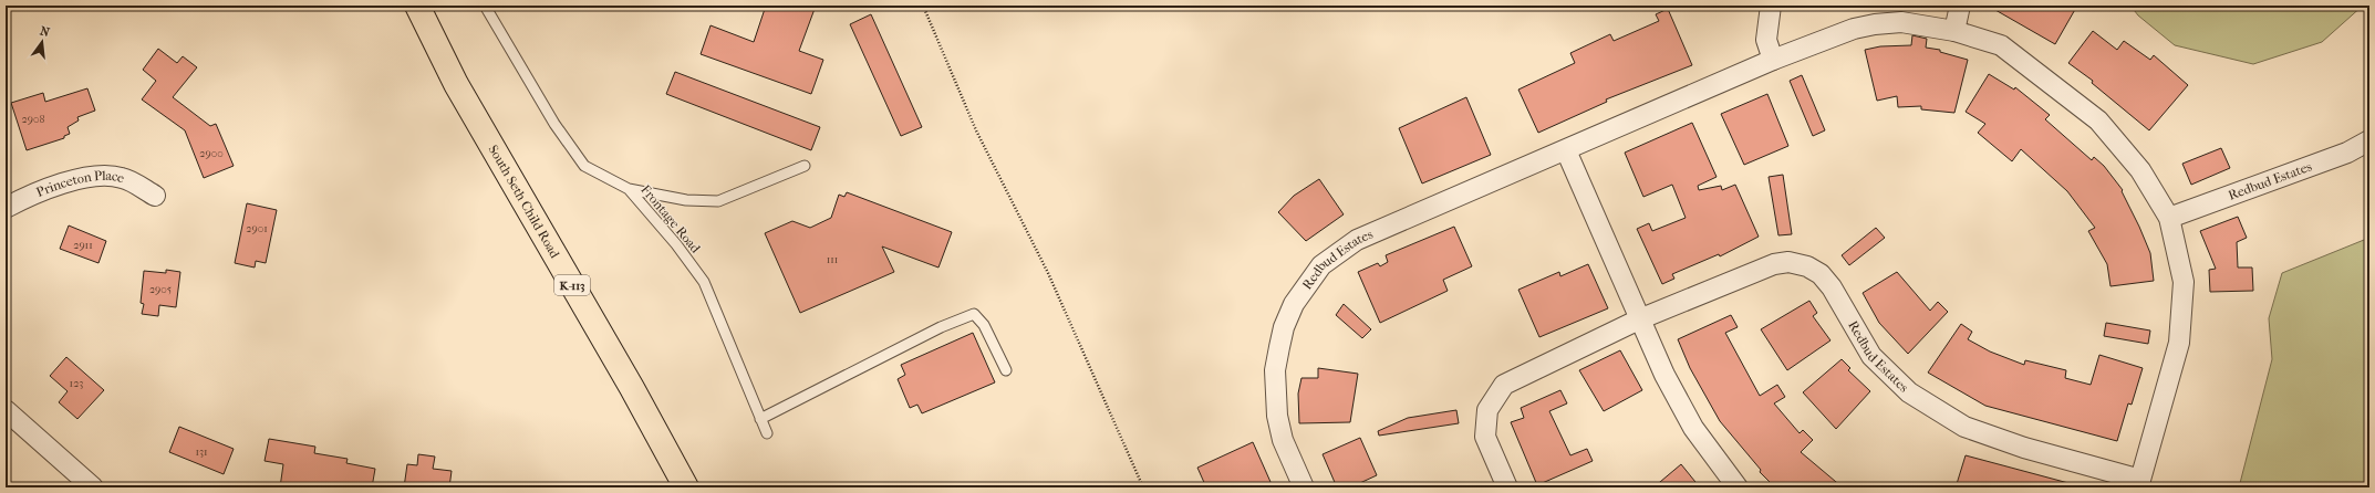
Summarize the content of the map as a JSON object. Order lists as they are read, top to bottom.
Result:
{
  "streets": {
    "main road": ["South Seth Child Road", "K-113"],
    "street": ["Redbud Estates", "Princeton Place"],
    "lane": ["Frontage Road"]
  },
  "house_numbers": [
    "2908",
    "2900",
    "2901",
    "2911",
    "111",
    "2905",
    "123",
    "131"
  ],
  "north": "top"
}
